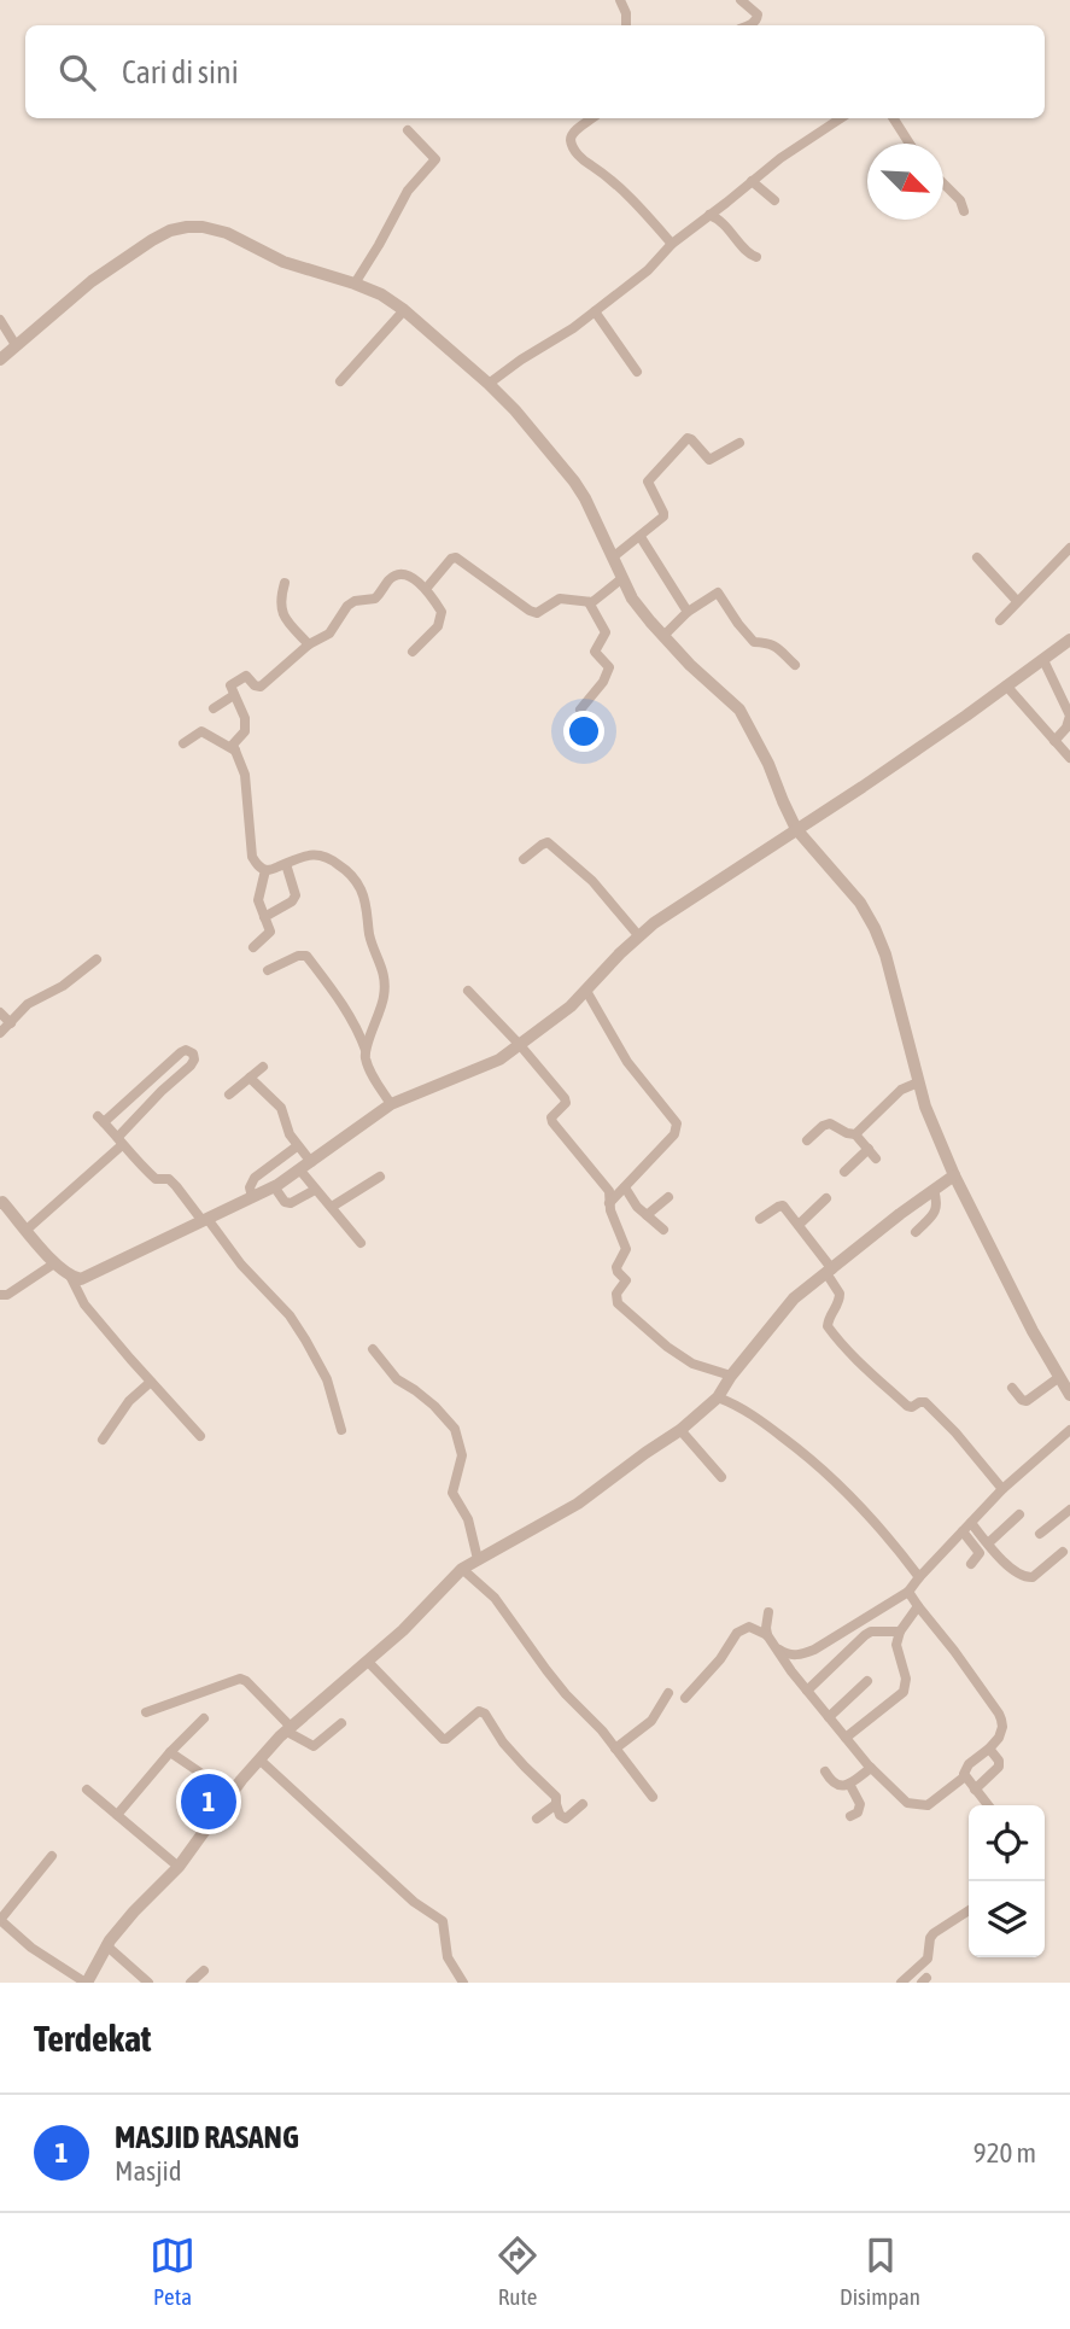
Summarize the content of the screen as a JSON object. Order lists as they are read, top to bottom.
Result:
{
  "north": "bottom right",
  "page": {
    "search": "Cari di sini",
    "pins": "1",
    "heading": "Terdekat",
    "list": [
      {
        "mark": "1",
        "name": "MASJID RASANG",
        "note": "Masjid",
        "value": "920 m"
      }
    ],
    "nav": ["Peta", "Rute", "Disimpan"]
  }
}
